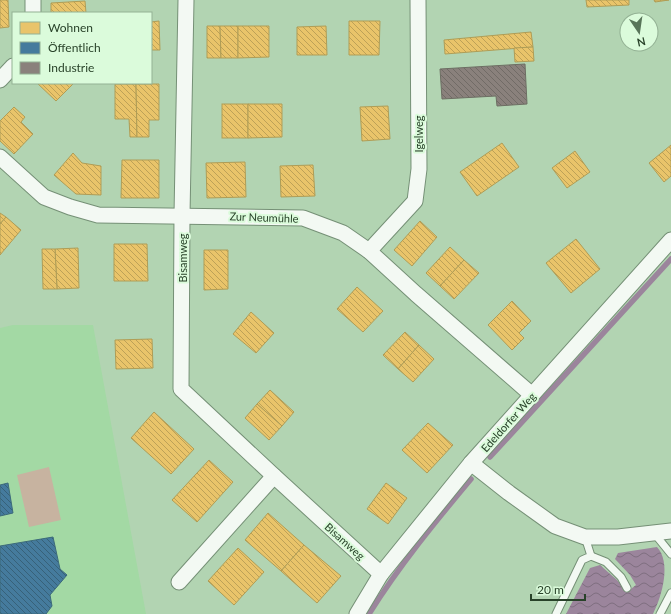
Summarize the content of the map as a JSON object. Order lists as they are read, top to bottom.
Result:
{
  "streets": {
    "street": [
      "Igelweg",
      "Zur Neumühle",
      "Bisamweg",
      "Edeldorfer Weg"
    ]
  },
  "crossings": [
    ["Igelweg", "Zur Neumühle"],
    ["Zur Neumühle", "Bisamweg"],
    ["Zur Neumühle", "Edeldorfer Weg"],
    ["Bisamweg", "Edeldorfer Weg"]
  ],
  "legend": ["Wohnen", "Öffentlich", "Industrie"],
  "scale_bar": "20 m",
  "north": "bottom"
}
